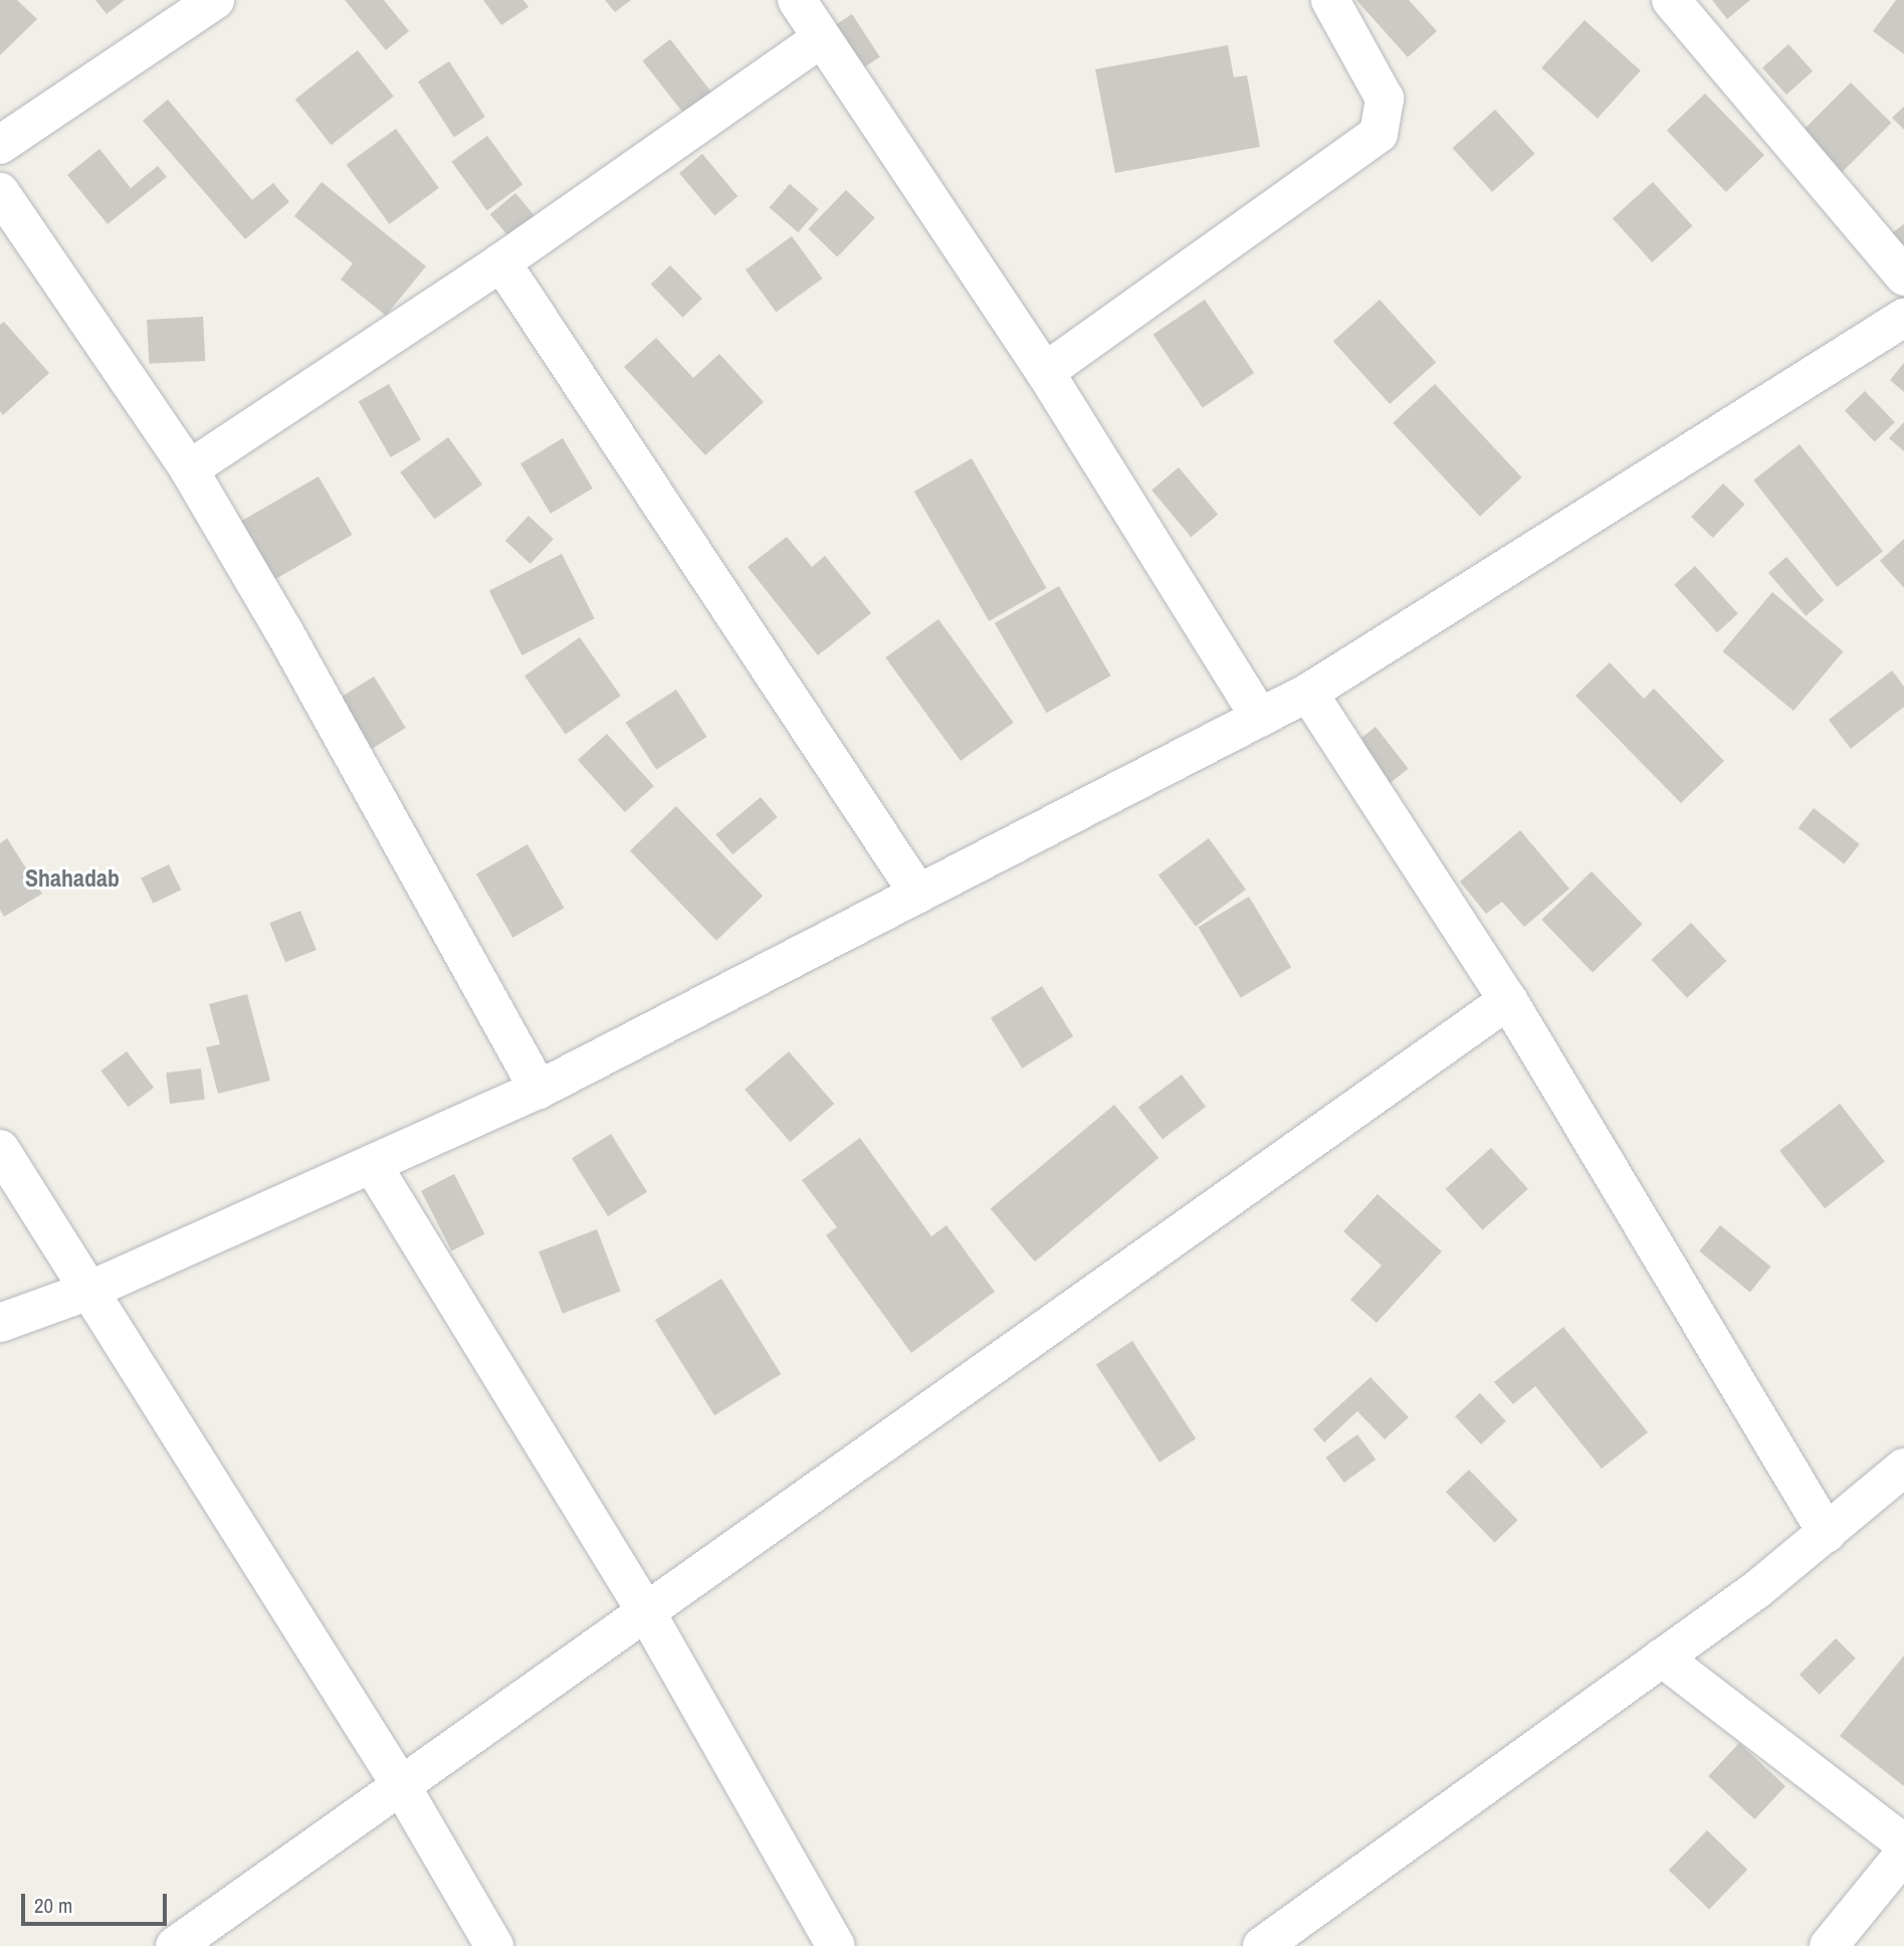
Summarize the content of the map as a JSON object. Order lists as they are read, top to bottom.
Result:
{
  "districts": ["Shahadab"],
  "scale_bar": "20 m"
}
